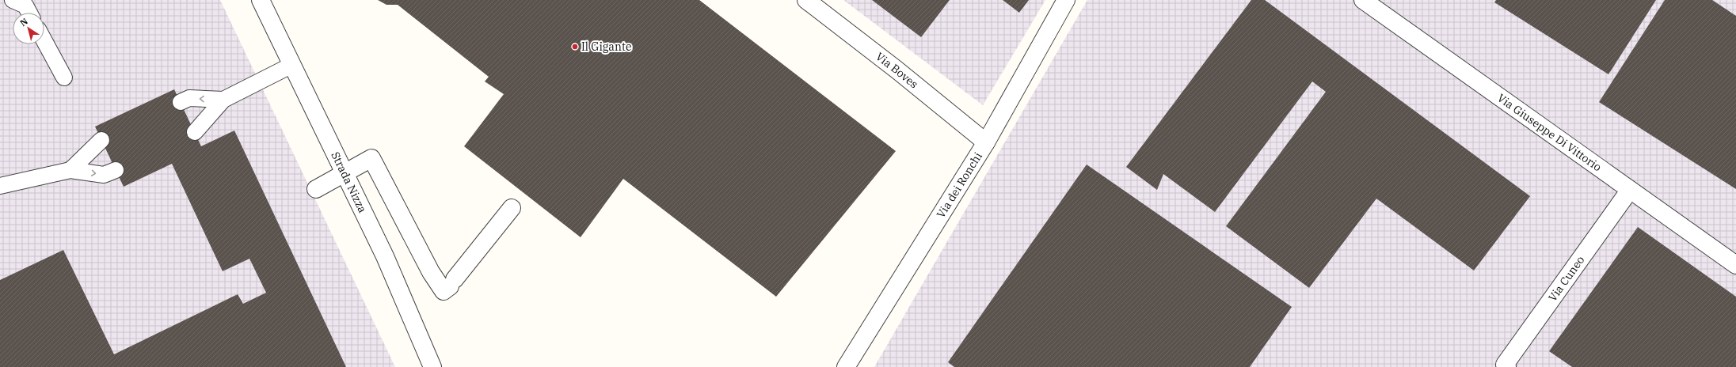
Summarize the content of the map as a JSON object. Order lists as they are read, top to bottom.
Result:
{
  "streets": {
    "street": [
      "Via Boves",
      "Via Giuseppe Di Vittorio",
      "Strada Nizza",
      "Via dei Ronchi",
      "Via Cuneo"
    ]
  },
  "crossings": [
    ["Via Boves", "Via dei Ronchi"],
    ["Via Giuseppe Di Vittorio", "Via Cuneo"]
  ],
  "places": ["Il Gigante"],
  "north": "top left"
}
